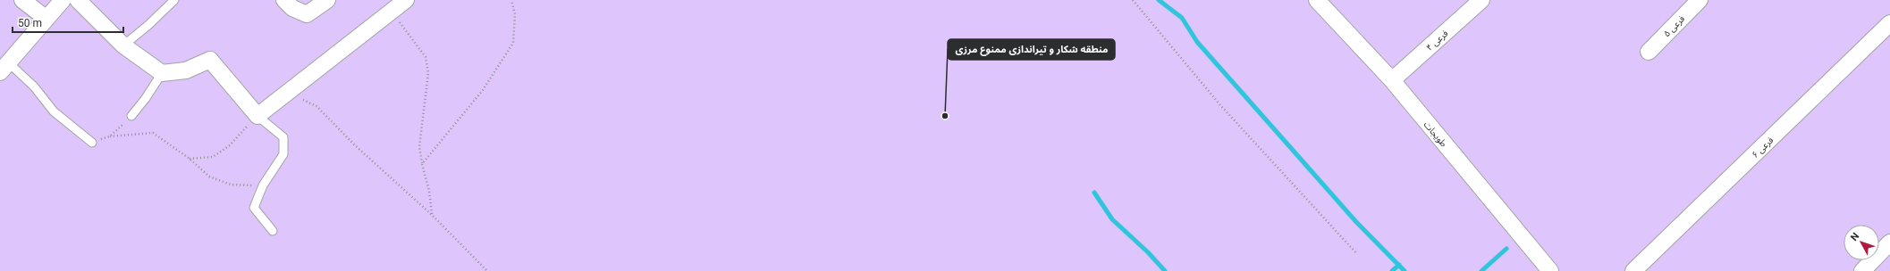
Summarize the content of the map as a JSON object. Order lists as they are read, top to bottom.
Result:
{
  "streets": {
    "street": [
      "فرعی ۵",
      "فرعی ۴",
      "طویجات",
      "فرعی ۶"
    ]
  },
  "crossings": [
    ["فرعی ۴", "طویجات"]
  ],
  "places": ["منطقه شکار و تیراندازی ممنوع مرزی"],
  "scale_bar": "50 m",
  "north": "top left"
}
